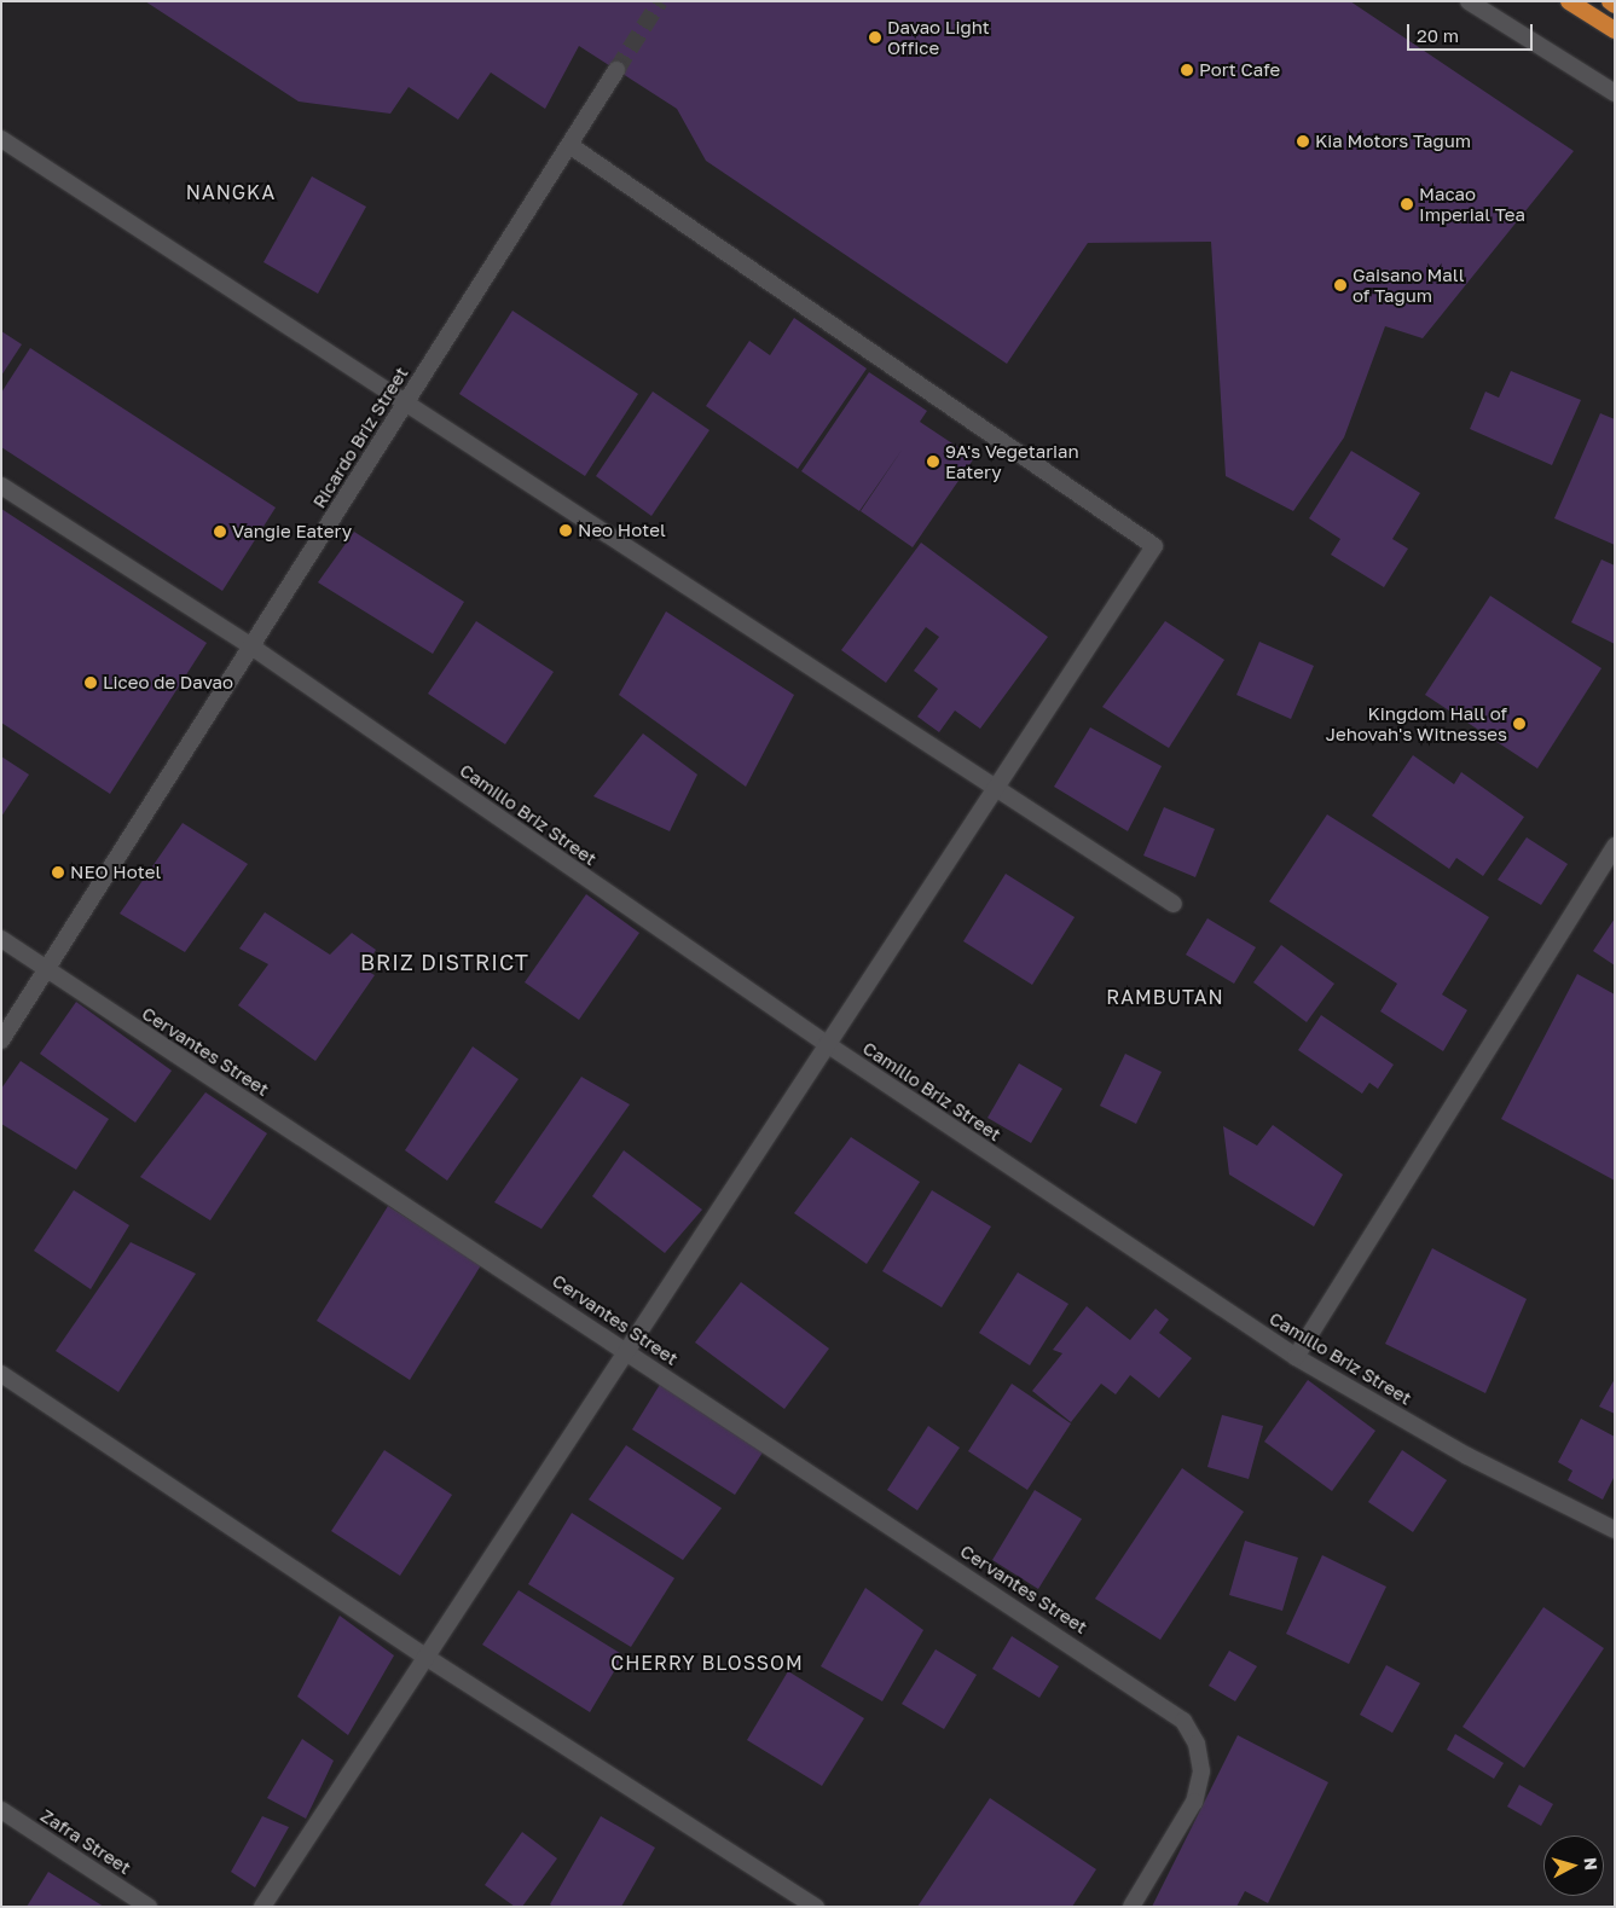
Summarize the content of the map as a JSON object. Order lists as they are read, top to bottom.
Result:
{
  "streets": {
    "street": [
      "Ricardo Briz Street",
      "Camillo Briz Street",
      "Cervantes Street",
      "Zafra Street"
    ]
  },
  "crossings": [
    ["Ricardo Briz Street", "Camillo Briz Street"],
    ["Ricardo Briz Street", "Cervantes Street"]
  ],
  "districts": [
    "NANGKA",
    "BRIZ DISTRICT",
    "RAMBUTAN",
    "CHERRY BLOSSOM"
  ],
  "places": [
    "Davao Light Office",
    "Port Cafe",
    "Kia Motors Tagum",
    "Macao Imperial Tea",
    "Gaisano Mall of Tagum",
    "9A's Vegetarian Eatery",
    "Neo Hotel",
    "Vangie Eatery",
    "Liceo de Davao",
    "Kingdom Hall of Jehovah's Witnesses",
    "NEO Hotel"
  ],
  "scale_bar": "20 m",
  "north": "right"
}
